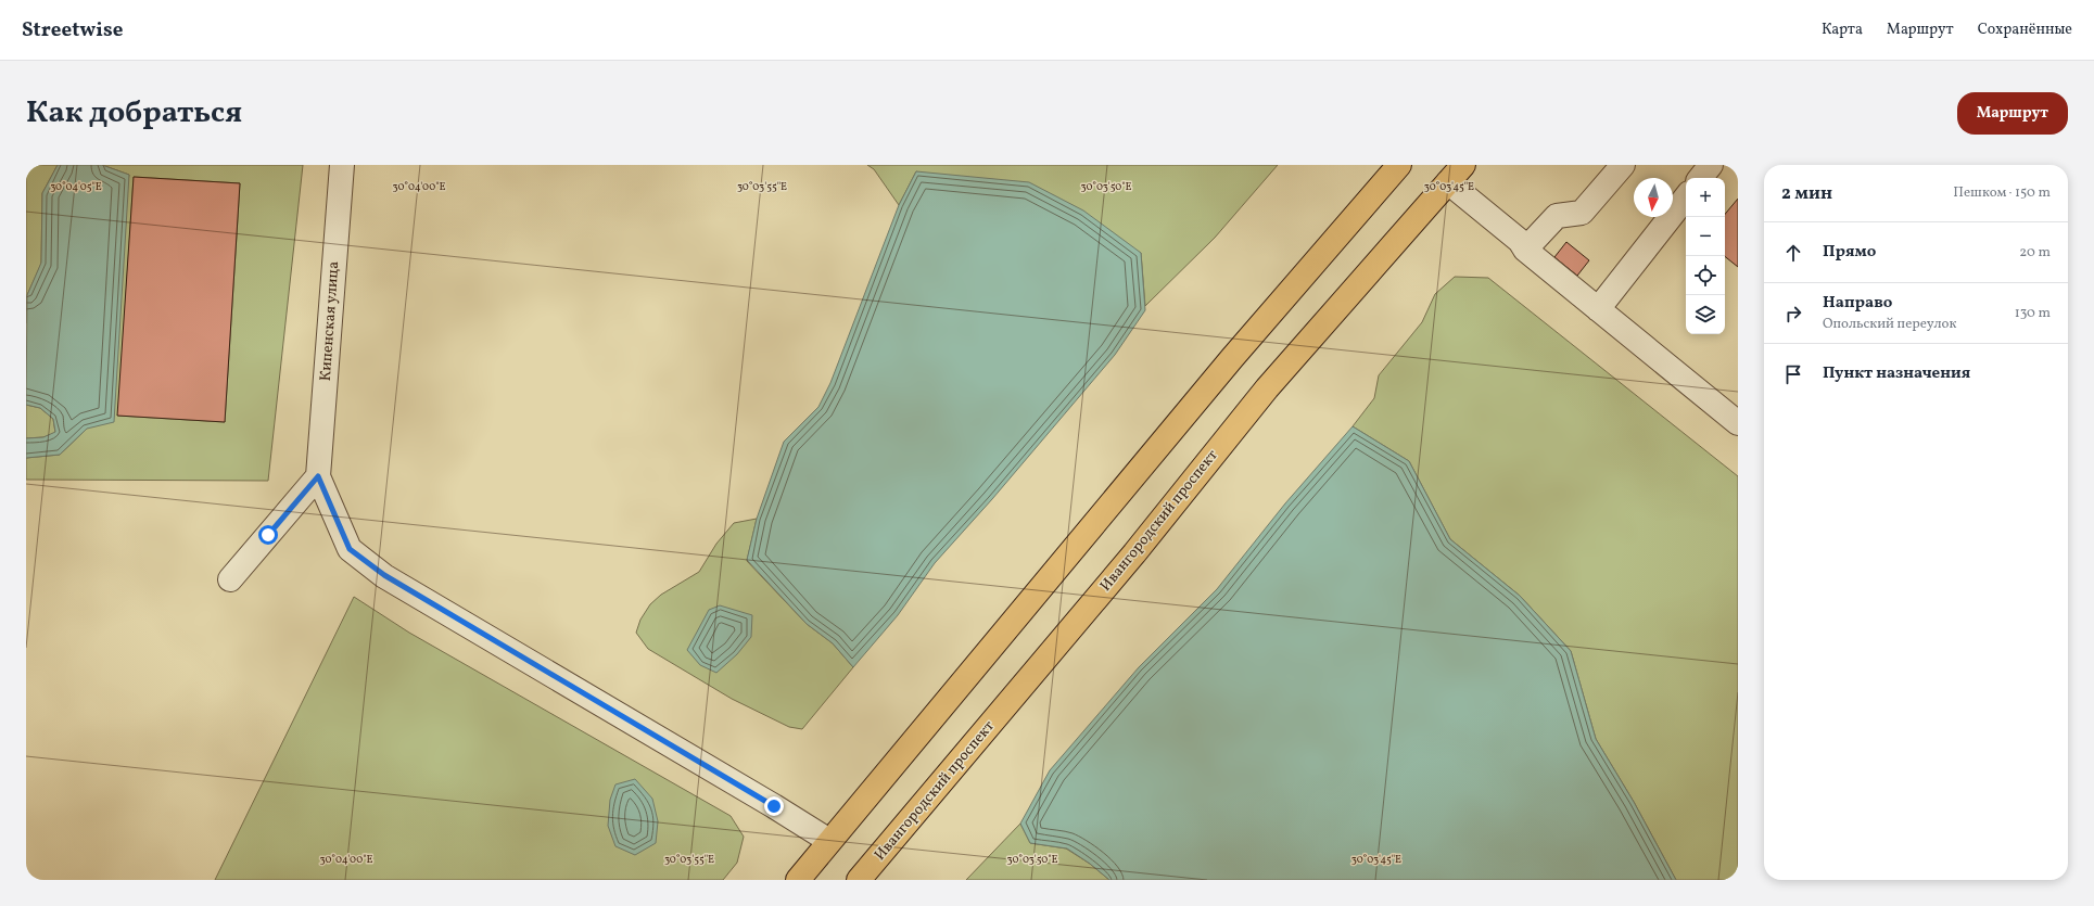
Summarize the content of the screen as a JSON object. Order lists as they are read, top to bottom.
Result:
{
  "streets": {
    "highway": ["Ивангородский проспект"],
    "street": ["Кипенская улица"]
  },
  "north": "bottom",
  "page": {
    "header": "Streetwise",
    "nav": ["Карта", "Маршрут", "Сохранённые"],
    "title": "Как добраться",
    "buttons": "Маршрут",
    "heading": ["2 мин", "Пешком · 150 m"],
    "map_buttons": ["+", "−"],
    "list": [
      ["Прямо", "20 m"],
      ["Направо", "Опольский переулок", "130 m"],
      "Пункт назначения"
    ]
  },
  "coordinates": [
    "30°04'05\"E",
    "30°04'00\"E",
    "30°03'55\"E",
    "30°03'50\"E",
    "30°03'45\"E"
  ]
}
